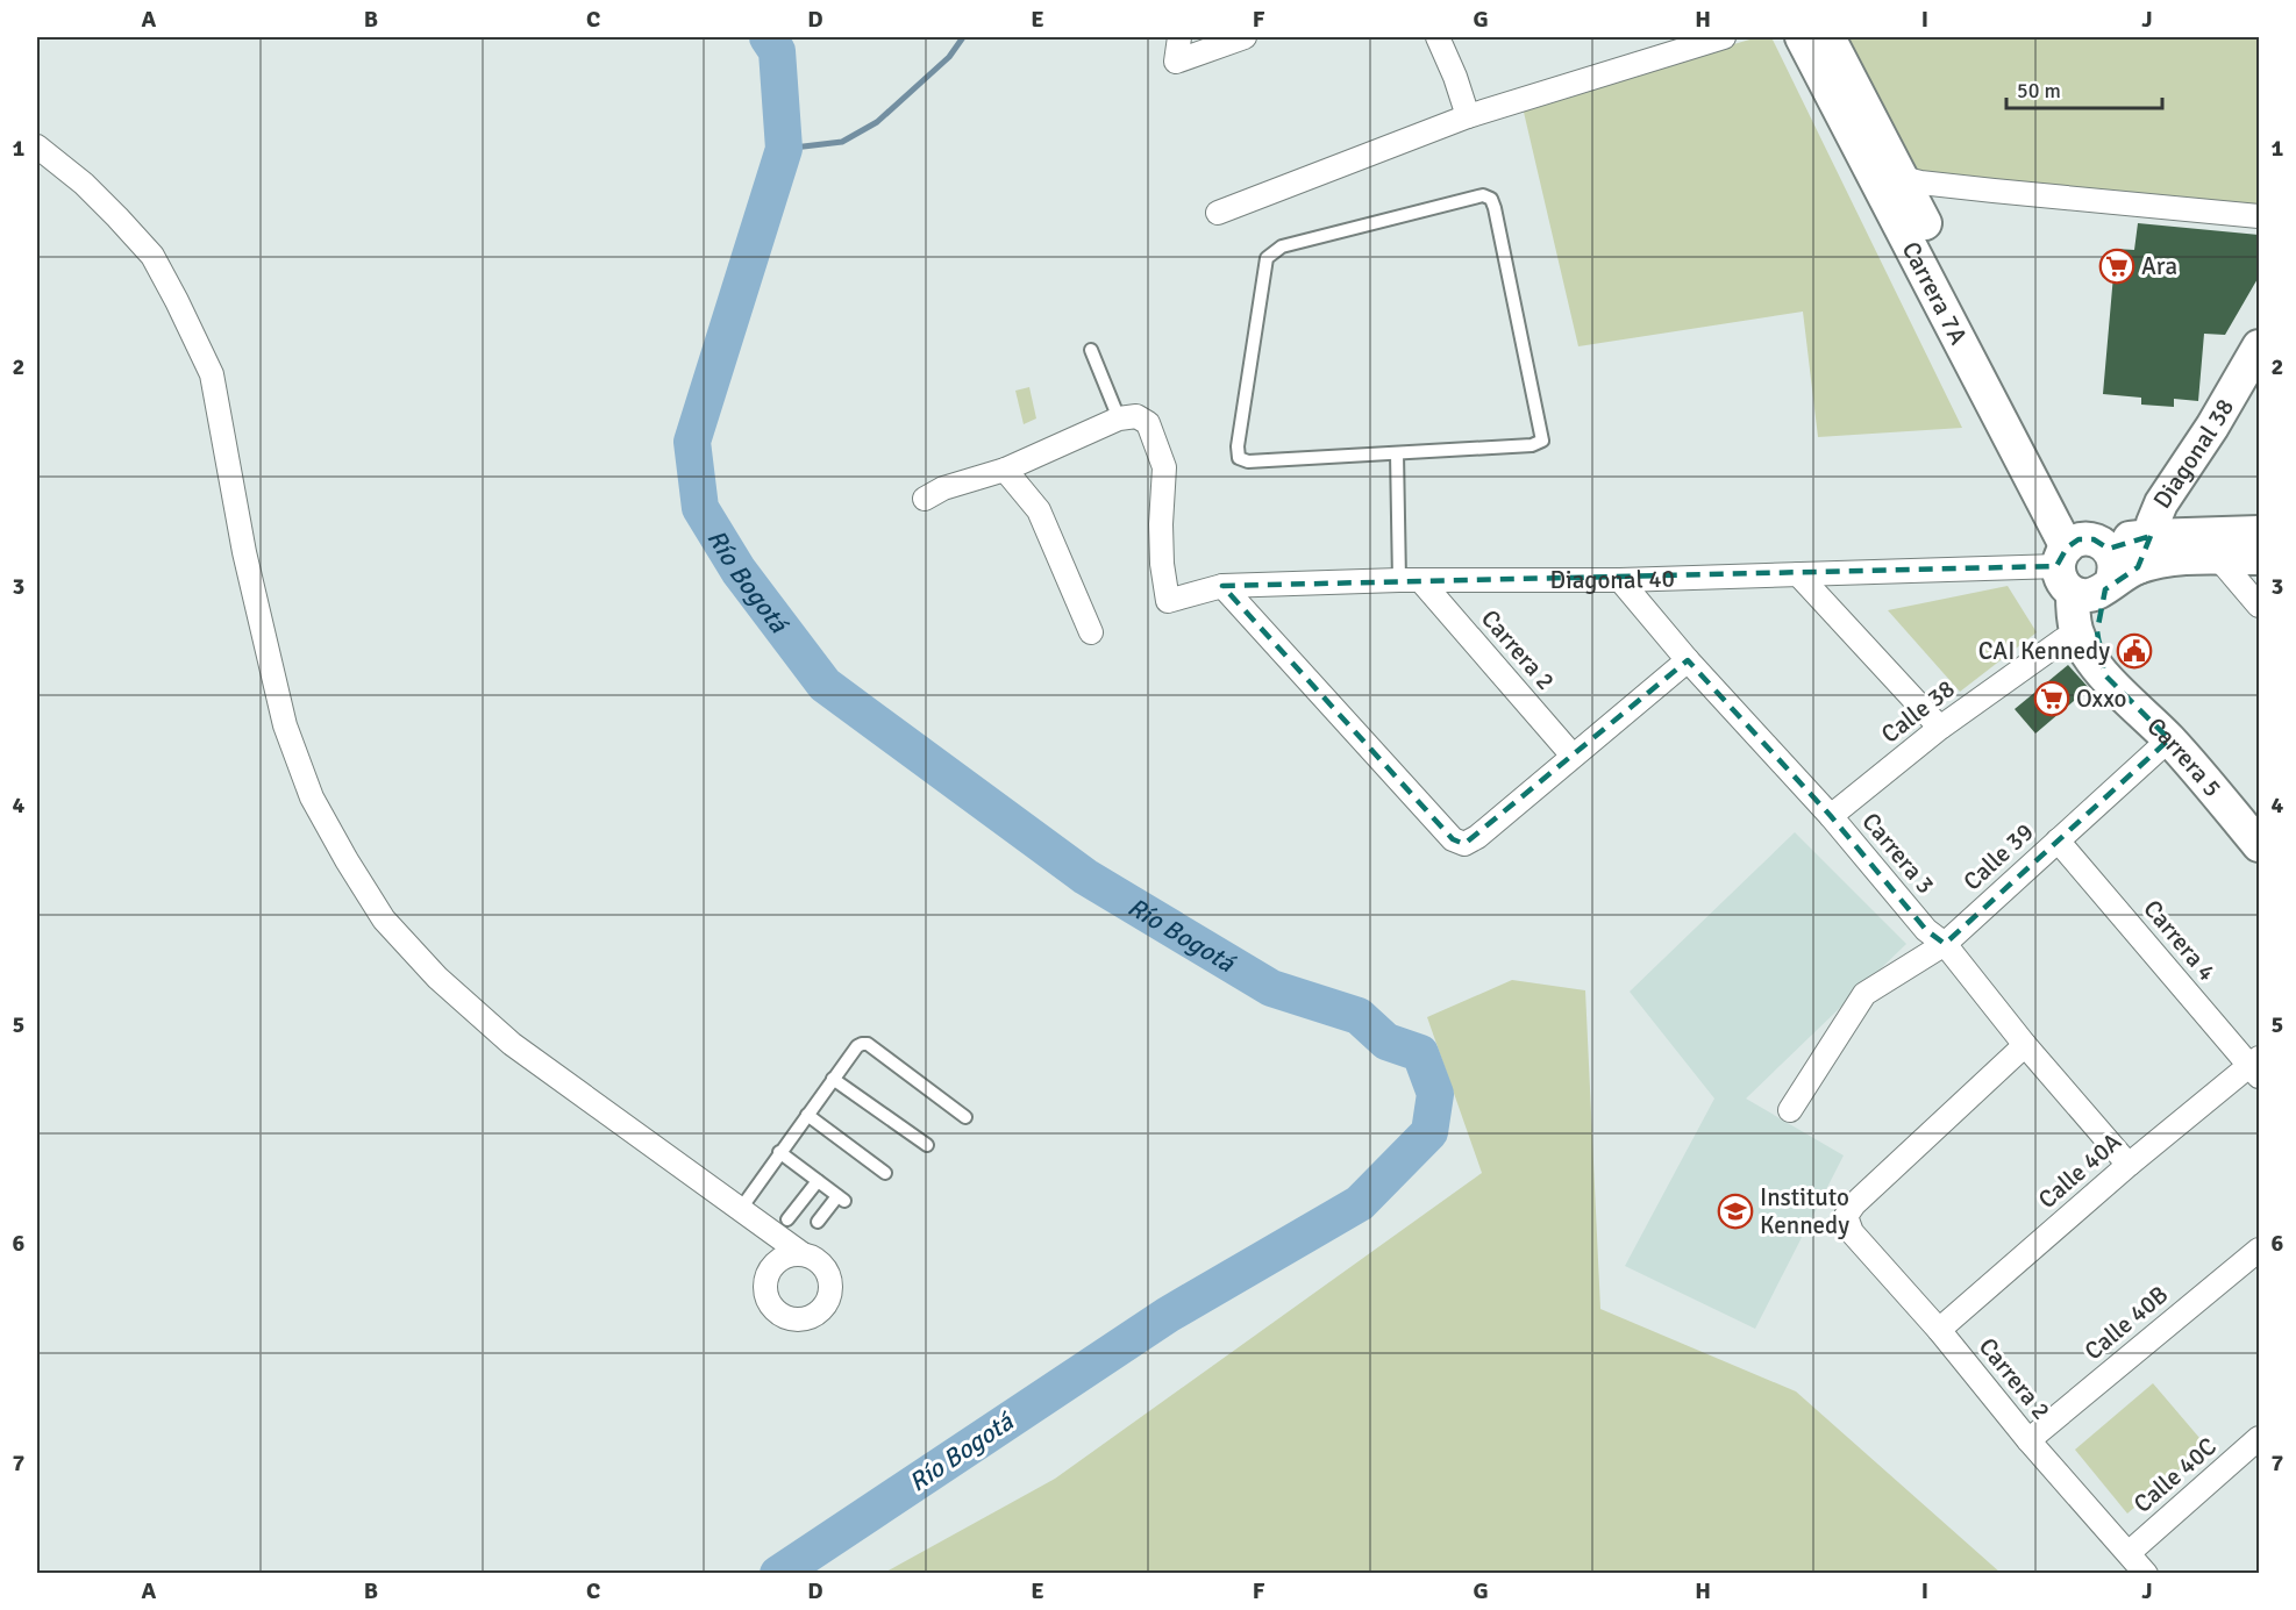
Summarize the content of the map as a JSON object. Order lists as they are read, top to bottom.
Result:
{
  "streets": {
    "main road": [
      "Carrera 7A",
      "Diagonal 38",
      "Diagonal 40",
      "Carrera 5"
    ],
    "street": [
      "Carrera 2",
      "Calle 38",
      "Carrera 3",
      "Calle 39",
      "Carrera 4",
      "Calle 40A",
      "Calle 40B",
      "Calle 40C"
    ]
  },
  "crossings": [
    ["Carrera 7A", "Diagonal 38"],
    ["Carrera 7A", "Diagonal 40"],
    ["Carrera 7A", "Carrera 5"],
    ["Diagonal 38", "Diagonal 40"],
    ["Diagonal 38", "Carrera 5"],
    ["Diagonal 40", "Carrera 2"],
    ["Diagonal 40", "Carrera 5"],
    ["Diagonal 40", "Carrera 3"],
    ["Carrera 2", "Carrera 3"],
    ["Carrera 2", "Calle 40A"],
    ["Carrera 2", "Calle 40B"],
    ["Carrera 2", "Calle 40C"],
    ["Calle 38", "Carrera 5"],
    ["Calle 38", "Carrera 3"],
    ["Carrera 5", "Calle 39"],
    ["Carrera 3", "Calle 39"],
    ["Carrera 3", "Calle 40A"],
    ["Calle 39", "Carrera 4"],
    ["Carrera 4", "Calle 40A"]
  ],
  "water": ["Río Bogotá"],
  "places": {
    "supermarket": ["Ara", "Oxxo"],
    "public building": ["CAI Kennedy"],
    "school or university": ["Instituto Kennedy"]
  },
  "scale_bar": "50 m",
  "grid": {
    "columns": [
      "A",
      "B",
      "C",
      "D",
      "E",
      "F",
      "G",
      "H",
      "I",
      "J"
    ],
    "rows": [
      "1",
      "2",
      "3",
      "4",
      "5",
      "6",
      "7"
    ]
  }
}
